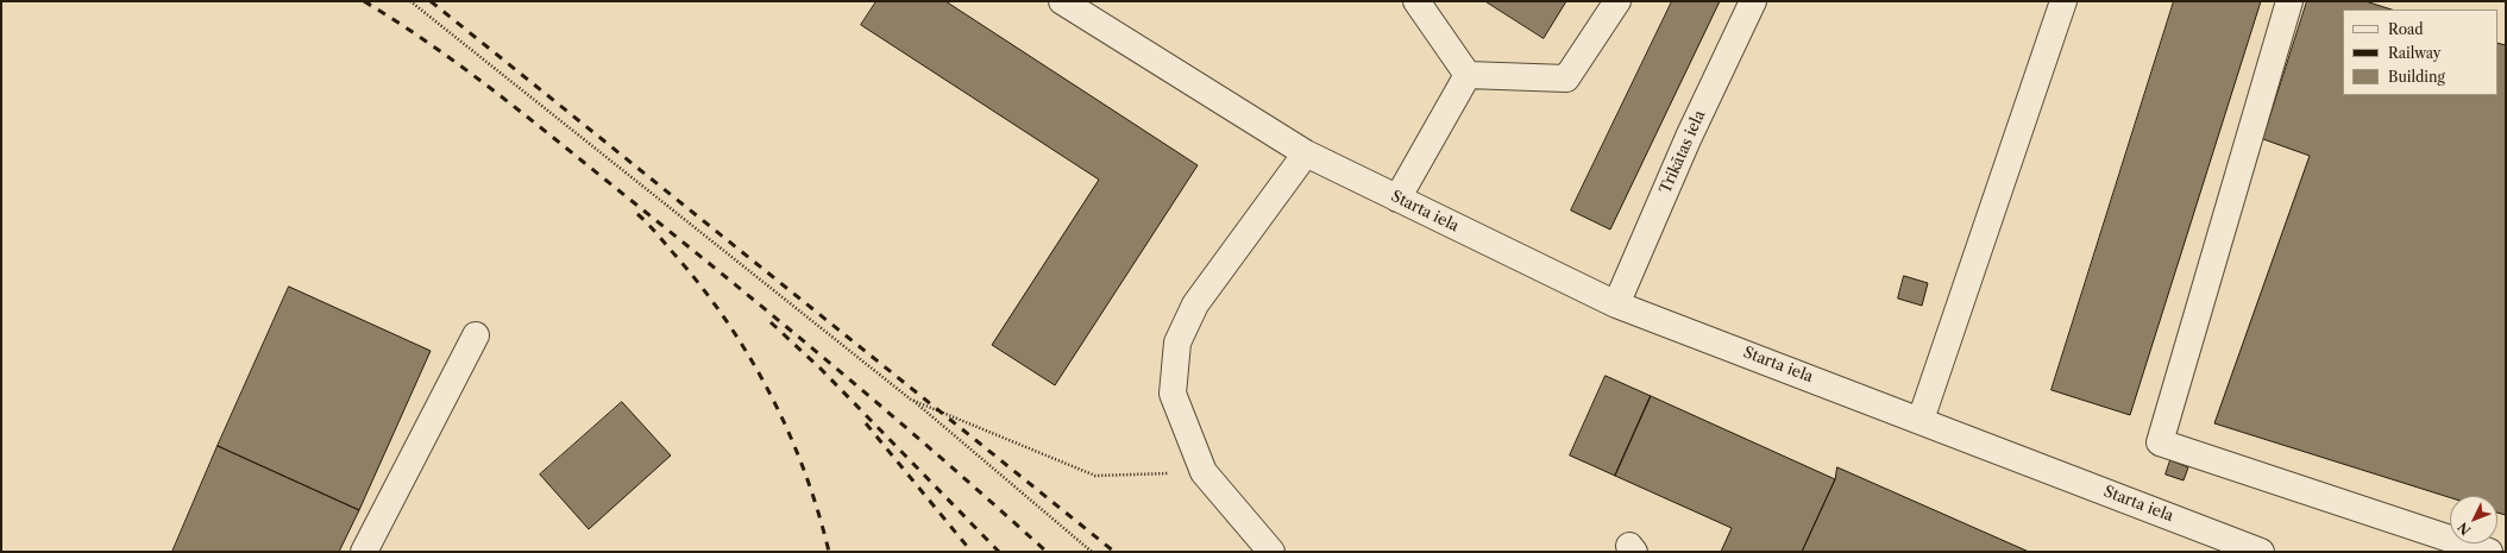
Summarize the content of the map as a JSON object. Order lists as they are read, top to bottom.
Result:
{
  "streets": {
    "street": ["Trikātas iela", "Starta iela"]
  },
  "crossings": [
    ["Trikātas iela", "Starta iela"]
  ],
  "legend": ["Road", "Railway", "Building"],
  "north": "bottom left"
}
